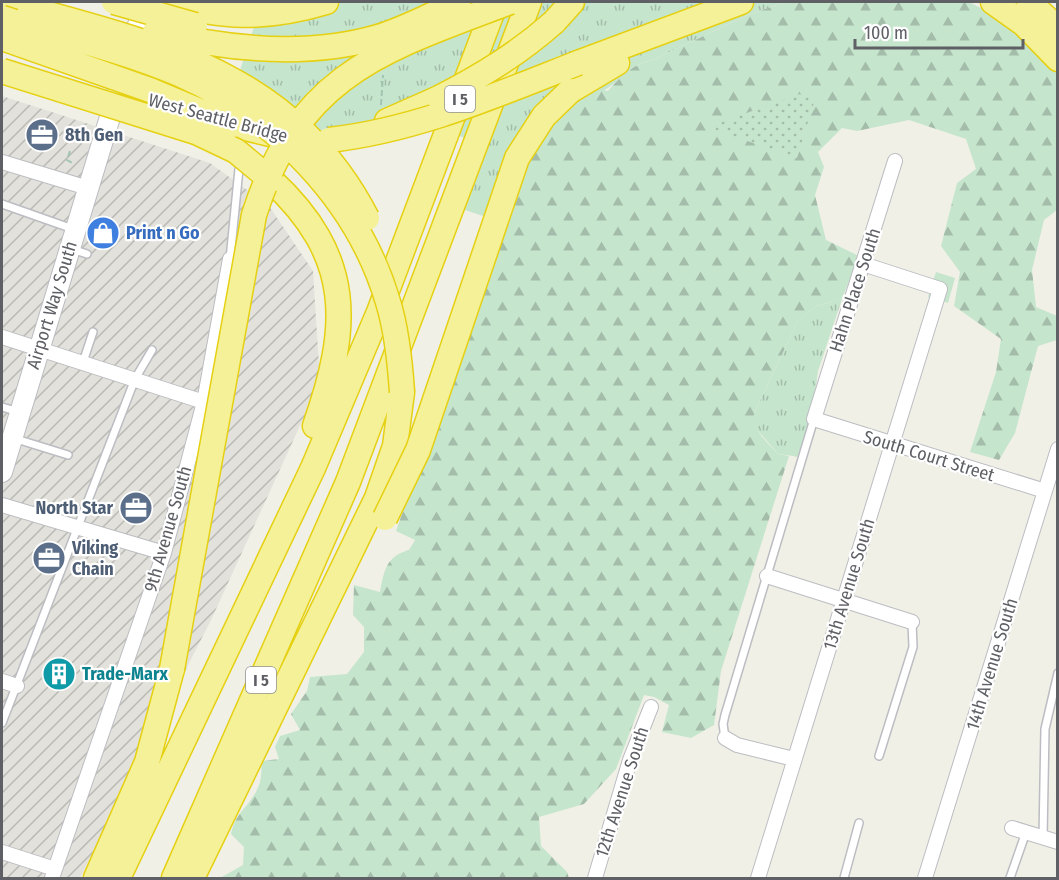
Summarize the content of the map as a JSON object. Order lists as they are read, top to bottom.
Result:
{
  "streets": {
    "highway": ["I 5", "West Seattle Bridge"],
    "main road": ["Airport Way South"],
    "street": [
      "Hahn Place South",
      "South Court Street",
      "9th Avenue South",
      "13th Avenue South",
      "14th Avenue South",
      "12th Avenue South"
    ]
  },
  "crossings": [
    ["Hahn Place South", "South Court Street"],
    ["Hahn Place South", "13th Avenue South"],
    ["South Court Street", "13th Avenue South"],
    ["South Court Street", "14th Avenue South"]
  ],
  "places": {
    "office": ["8th Gen", "North Star", "Viking Chain"],
    "shop": ["Print n Go"],
    "building": ["Trade-Marx"]
  },
  "scale_bar": "100 m"
}
